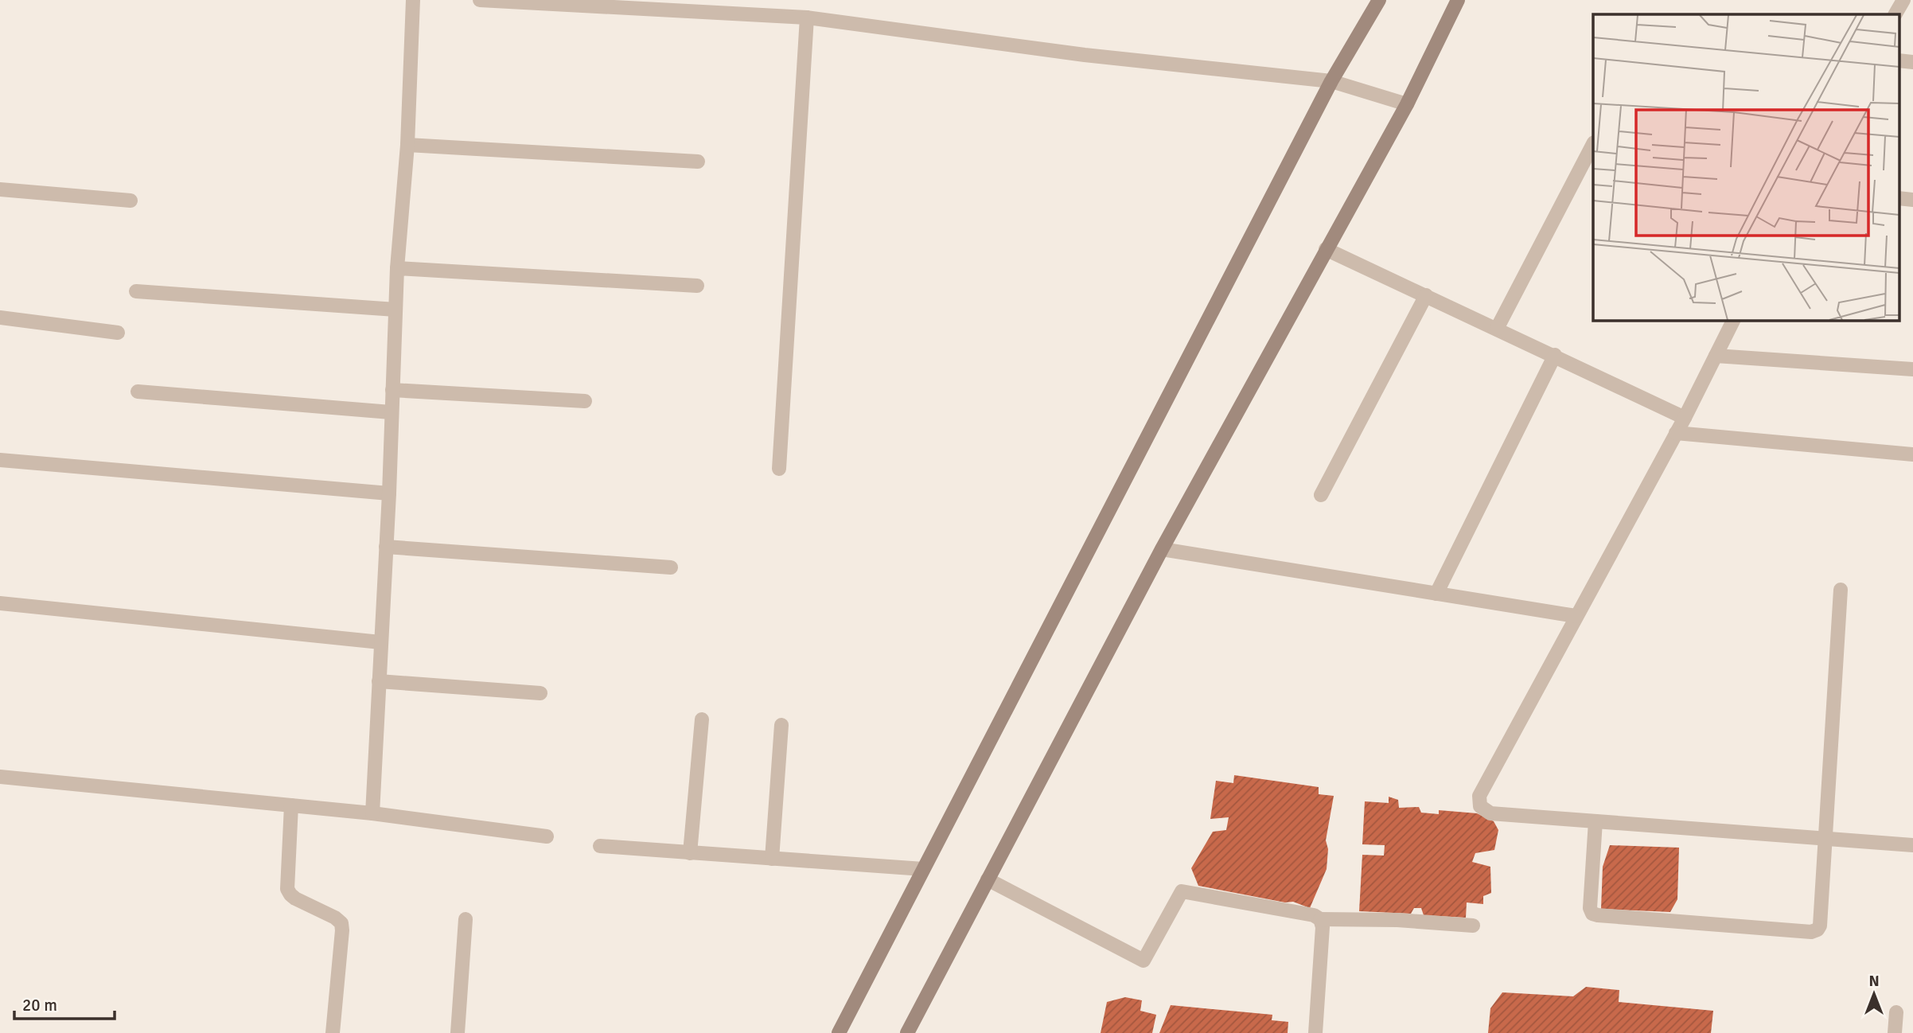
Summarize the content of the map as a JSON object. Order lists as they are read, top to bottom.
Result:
{
  "scale_bar": "20 m",
  "north": "top"
}
